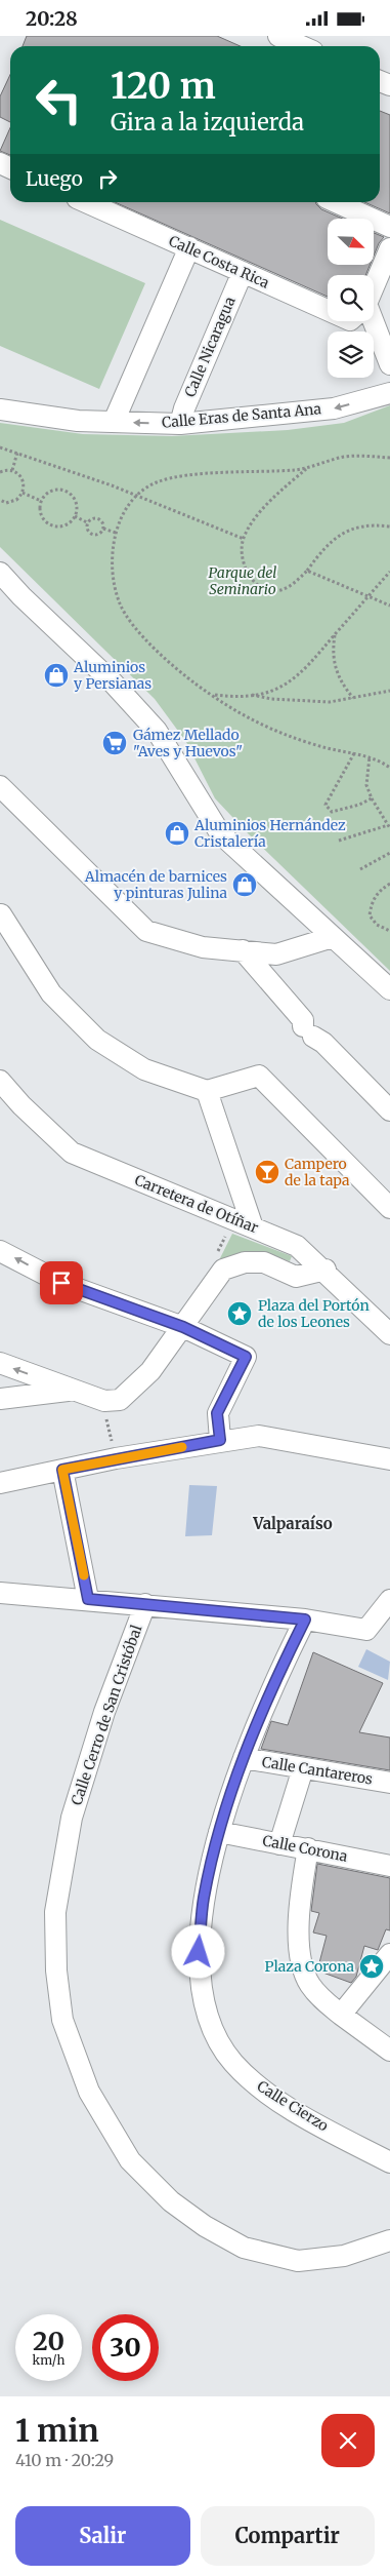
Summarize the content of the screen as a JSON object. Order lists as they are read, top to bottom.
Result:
{
  "streets": {
    "street": [
      "Calle Costa Rica",
      "Calle Nicaragua",
      "Calle Eras de Santa Ana",
      "Carretera de Otíñar",
      "Calle Cerro de San Cristóbal",
      "Calle Cantareros",
      "Calle Corona",
      "Calle Cierzo"
    ]
  },
  "crossings": [
    ["Calle Costa Rica", "Calle Nicaragua"],
    ["Calle Nicaragua", "Calle Eras de Santa Ana"],
    ["Calle Cantareros", "Calle Cierzo"],
    ["Calle Corona", "Calle Cierzo"]
  ],
  "one_way": ["Calle Eras de Santa Ana"],
  "districts": ["Valparaíso"],
  "parks": ["Parque del Seminario"],
  "places": {
    "shop": ["Aluminios y Persianas", "Aluminios Hernández Cristalería", "Almacén de barnices y pinturas Julina"],
    "supermarket": ["Gámez Mellado \"Aves y Huevos\""],
    "bar": ["Campero de la tapa"],
    "place": ["Plaza del Portón de los Leones", "Plaza Corona"]
  },
  "north": "bottom right",
  "page": {
    "status": "20:28",
    "turn": ["120 m", "Gira a la izquierda"],
    "then": "Luego",
    "speed": "20 km/h",
    "limit": "30",
    "heading": ["1 min", "410 m · 20:29"],
    "buttons": ["Salir", "Compartir"]
  }
}
